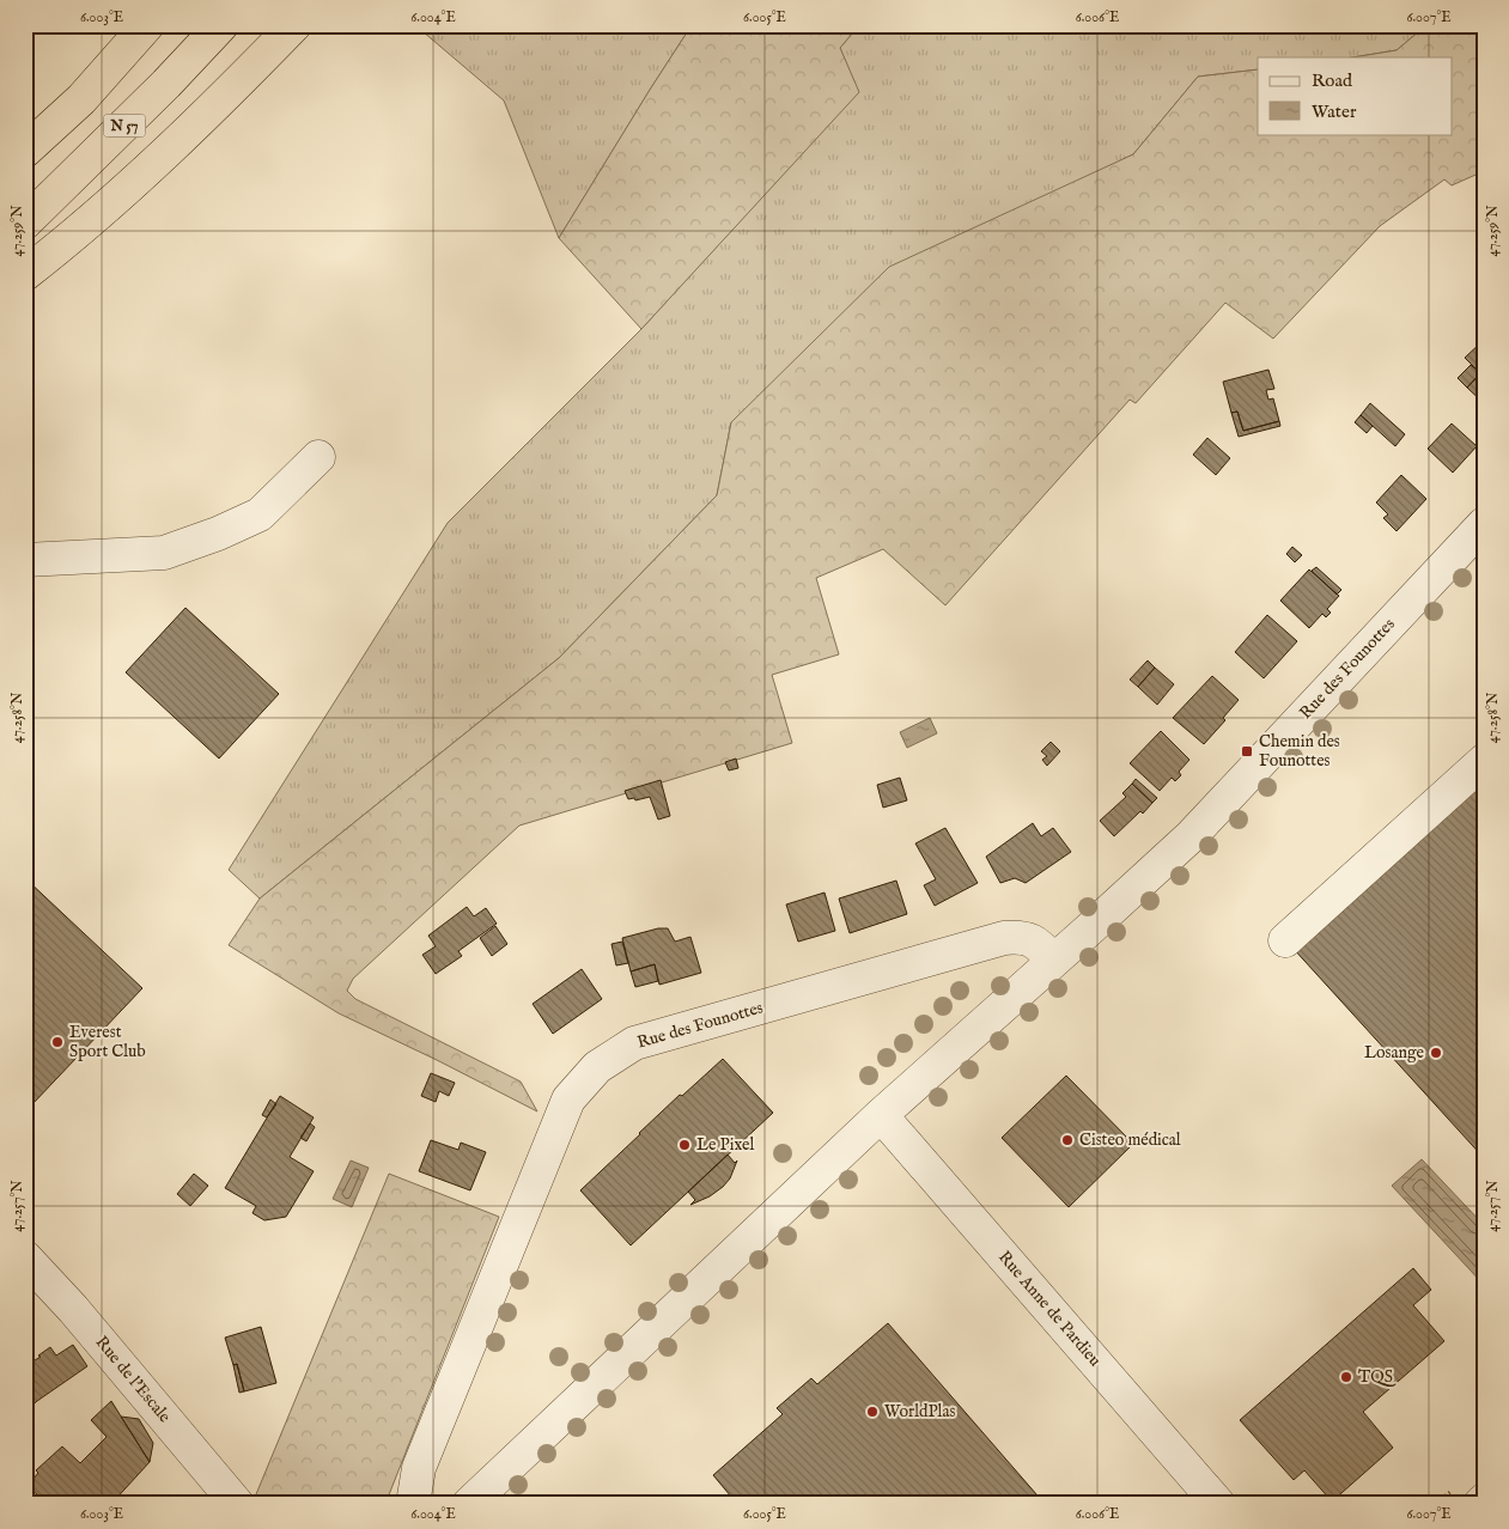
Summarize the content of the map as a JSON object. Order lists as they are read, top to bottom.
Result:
{
  "streets": {
    "highway": ["N 57"],
    "street": ["Rue des Founottes", "Rue Anne de Pardieu", "Rue de l'Escale"]
  },
  "crossings": [
    ["Rue des Founottes", "Rue Anne de Pardieu"]
  ],
  "places": {
    "transit": ["Chemin des Founottes"],
    "other": [
      "Everest Sport Club",
      "Losange",
      "Cisteo médical",
      "Le Pixel",
      "TQS",
      "WorldPlas"
    ]
  },
  "legend": ["Road", "Water"],
  "coordinates": [
    "6.003°E",
    "6.004°E",
    "6.005°E",
    "6.006°E",
    "6.007°E",
    "47.259°N",
    "47.258°N",
    "47.257°N"
  ]
}
